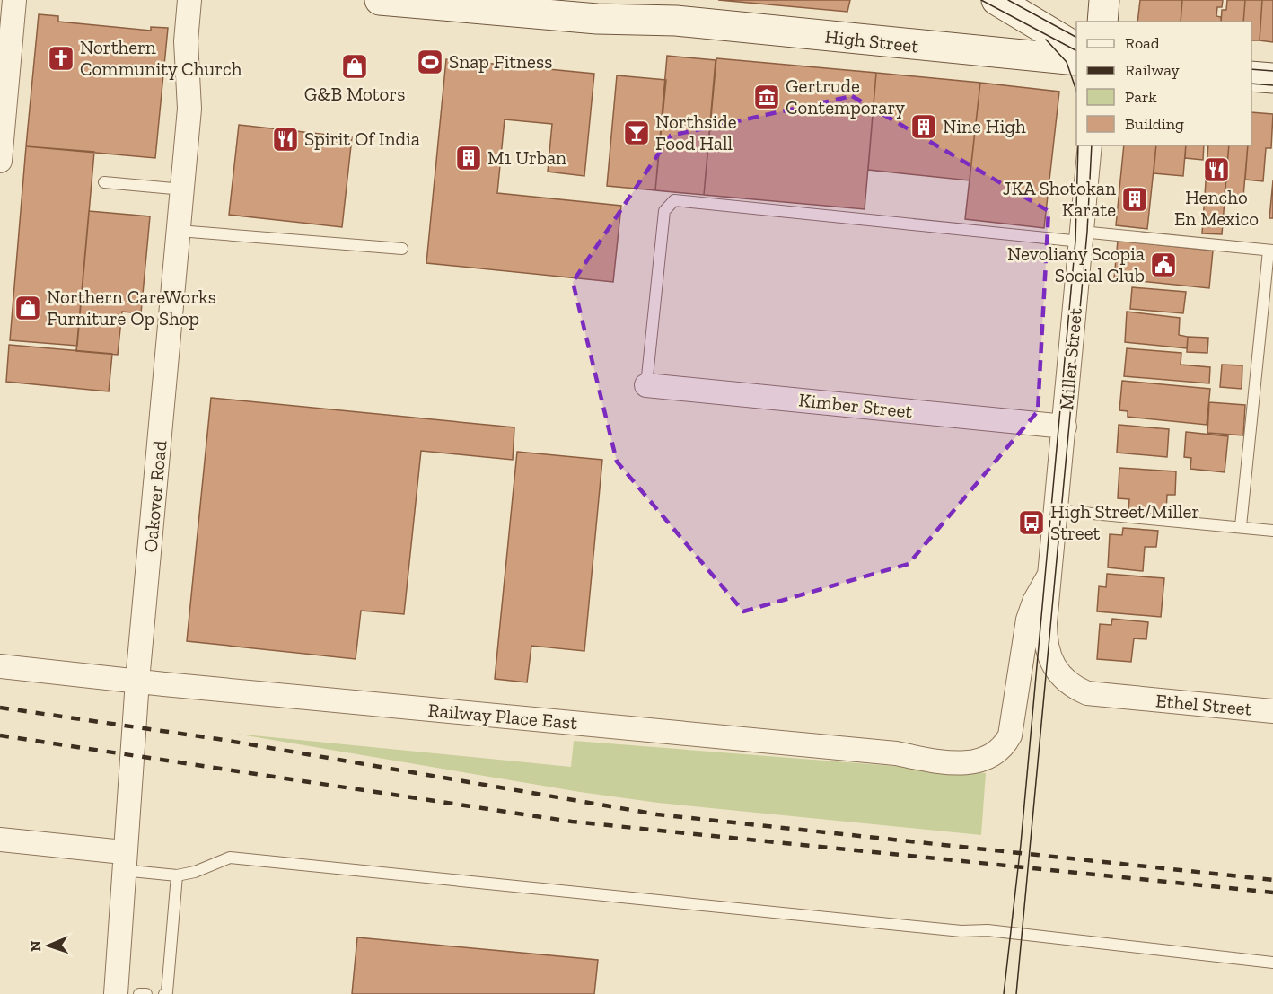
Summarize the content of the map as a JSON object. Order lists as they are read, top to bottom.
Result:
{
  "streets": {
    "main road": ["High Street"],
    "street": [
      "Miller Street",
      "Kimber Street",
      "Oakover Road",
      "Ethel Street",
      "Railway Place East"
    ]
  },
  "crossings": [
    ["Miller Street", "Kimber Street"],
    ["Miller Street", "Ethel Street"],
    ["Miller Street", "Railway Place East"],
    ["Oakover Road", "Railway Place East"]
  ],
  "places": {
    "church": ["Northern Community Church"],
    "sports": ["Snap Fitness"],
    "shop": ["G&B Motors", "Northern CareWorks Furniture Op Shop"],
    "museum": ["Gertrude Contemporary"],
    "building": ["Nine High", "M1 Urban", "JKA Shotokan Karate"],
    "bar": ["Northside Food Hall"],
    "restaurant": ["Spirit Of India", "Hencho En Mexico"],
    "public building": ["Nevoliany Scopia Social Club"],
    "bus stop": ["High Street/Miller Street"]
  },
  "legend": [
    "Road",
    "Railway",
    "Park",
    "Building"
  ],
  "north": "left"
}
